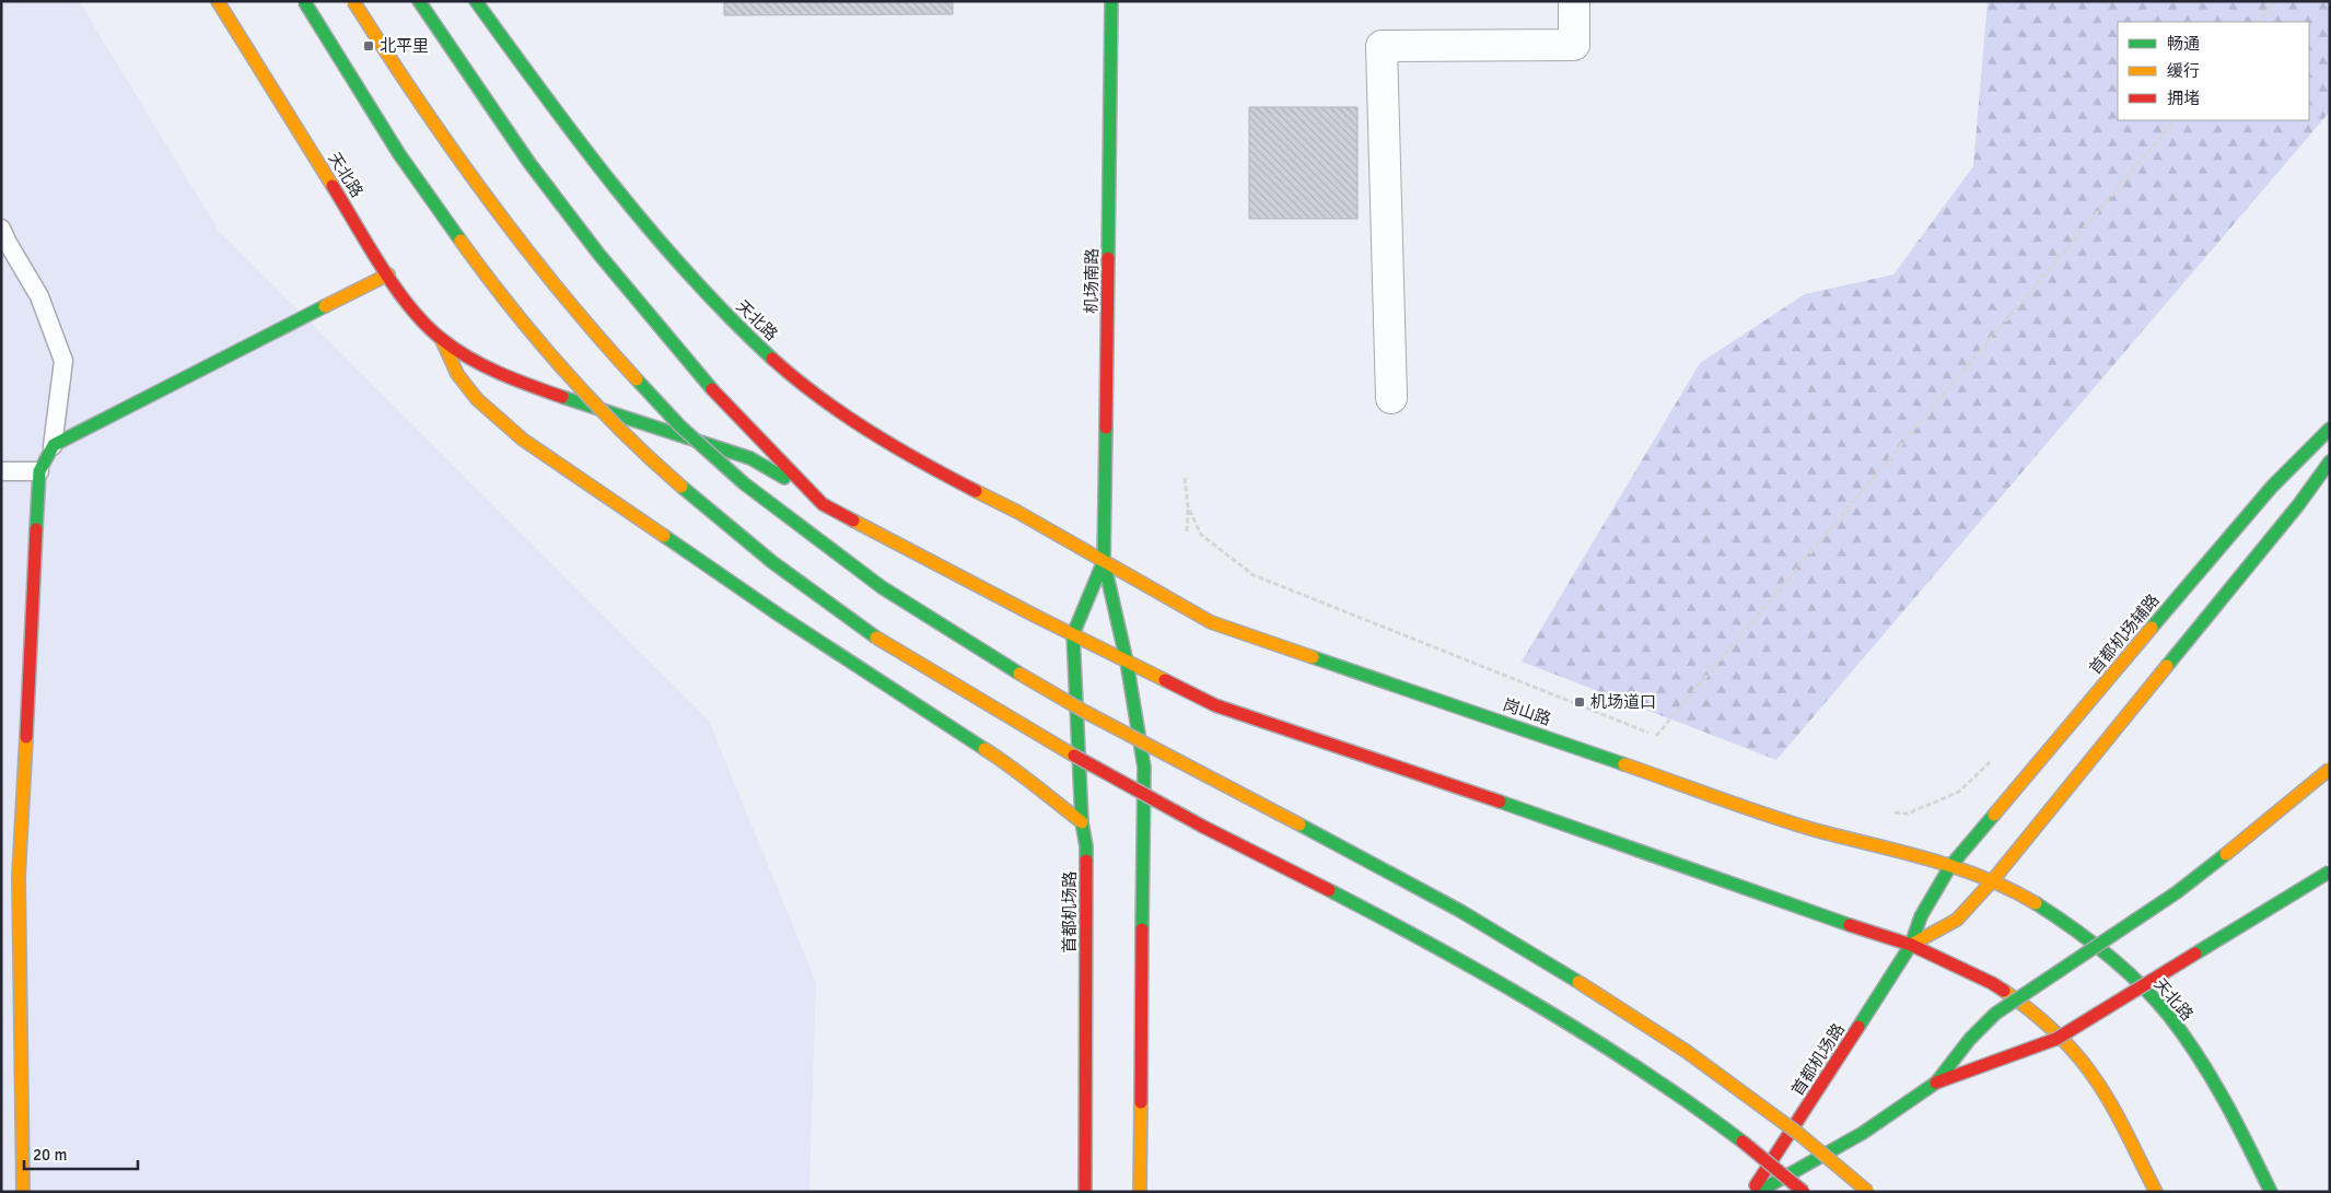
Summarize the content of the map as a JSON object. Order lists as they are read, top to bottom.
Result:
{
  "streets": {
    "main road": [
      "天北路",
      "机场南路",
      "首都机场辅路",
      "岗山路",
      "首都机场路"
    ]
  },
  "crossings": [
    ["天北路", "机场南路"],
    ["天北路", "岗山路"],
    ["天北路", "首都机场路"],
    ["机场南路", "岗山路"],
    ["首都机场辅路", "岗山路"],
    ["首都机场辅路", "首都机场路"],
    ["岗山路", "首都机场路"]
  ],
  "places": {
    "transit": ["北平里", "机场道口"]
  },
  "legend": ["畅通", "缓行", "拥堵"],
  "scale_bar": "20 m"
}
